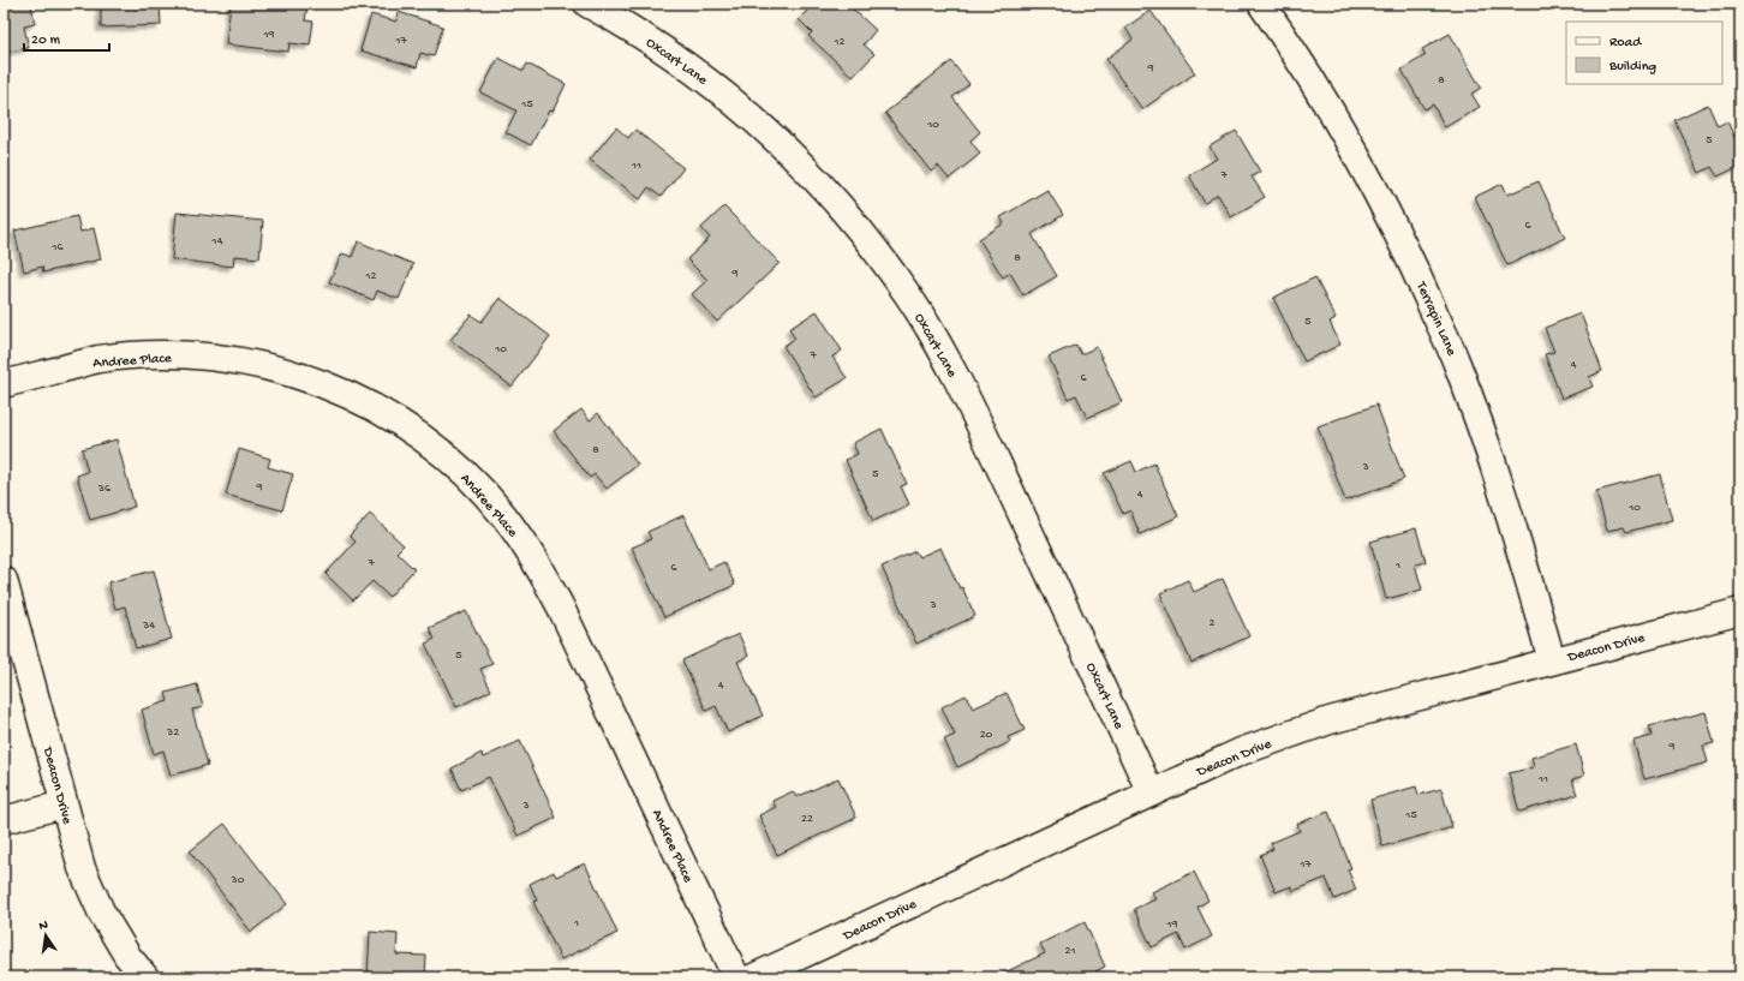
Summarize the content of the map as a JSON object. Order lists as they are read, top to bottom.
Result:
{
  "streets": {
    "street": [
      "Oxcart Lane",
      "Terrapin Lane",
      "Andree Place",
      "Deacon Drive"
    ]
  },
  "crossings": [
    ["Oxcart Lane", "Deacon Drive"],
    ["Terrapin Lane", "Deacon Drive"]
  ],
  "house_numbers": [
    "19",
    "17",
    "12",
    "9",
    "8",
    "15",
    "10",
    "5",
    "11",
    "7",
    "6",
    "14",
    "16",
    "8",
    "9",
    "12",
    "5",
    "10",
    "7",
    "4",
    "6",
    "8",
    "3",
    "5",
    "9",
    "36",
    "4",
    "10",
    "7",
    "1",
    "6",
    "3",
    "2",
    "34",
    "5",
    "4",
    "32",
    "20",
    "9",
    "11",
    "3",
    "15",
    "22",
    "17",
    "30",
    "1",
    "19",
    "21"
  ],
  "legend": ["Road", "Building"],
  "scale_bar": "20 m",
  "north": "top"
}
